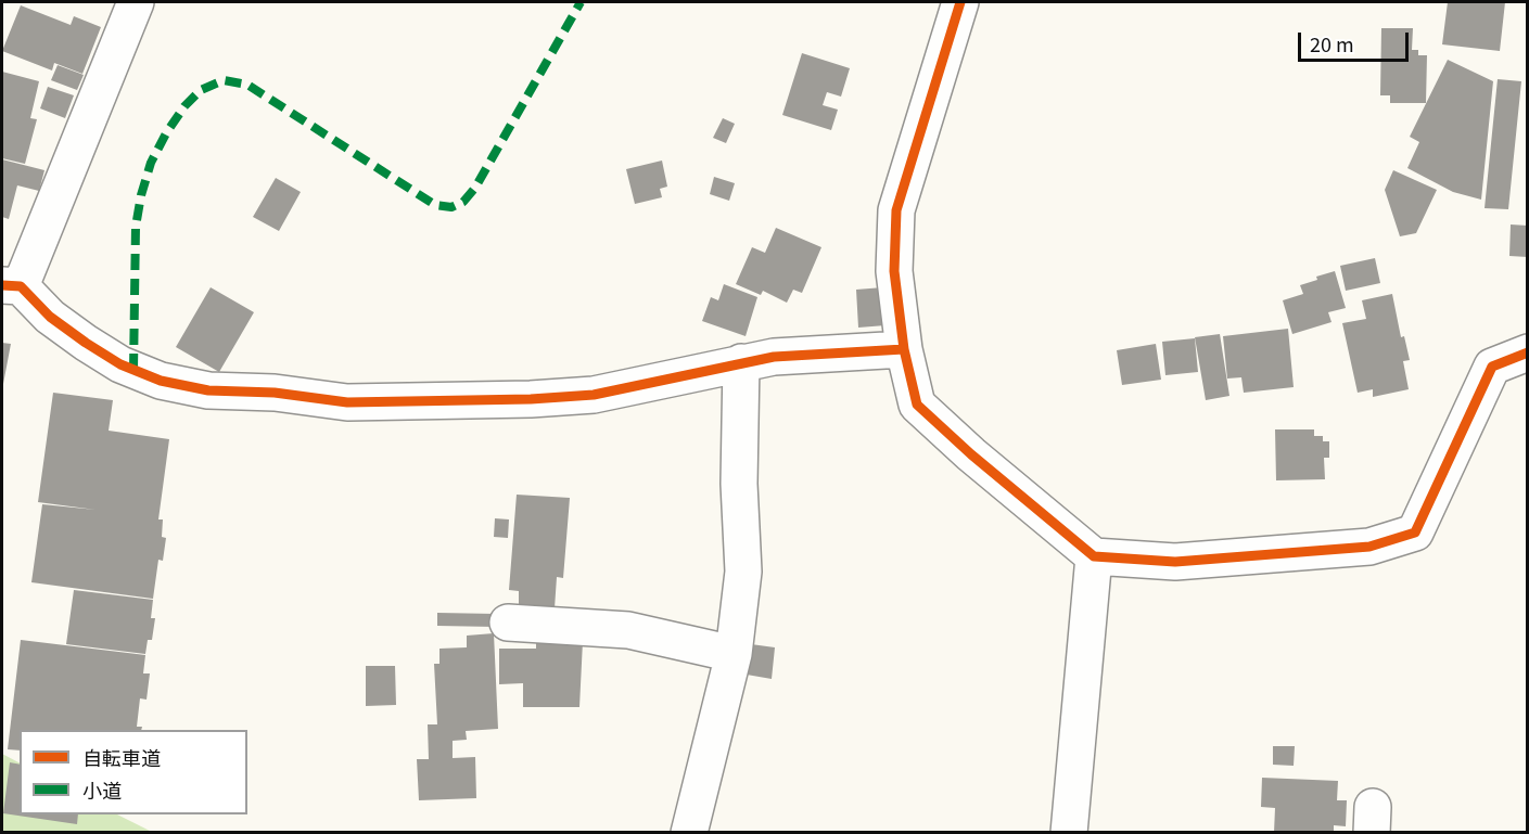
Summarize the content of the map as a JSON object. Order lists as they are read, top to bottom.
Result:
{
  "legend": ["自転車道", "小道"],
  "scale_bar": "20 m"
}
